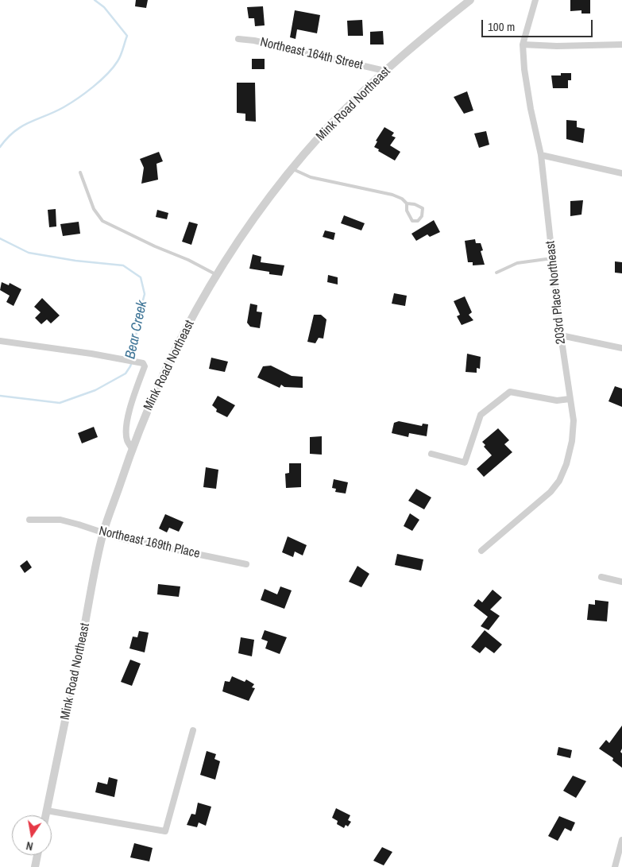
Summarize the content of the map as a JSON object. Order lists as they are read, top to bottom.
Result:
{
  "streets": {
    "street": [
      "Northeast 164th Street",
      "Mink Road Northeast",
      "203rd Place Northeast",
      "Northeast 169th Place"
    ]
  },
  "crossings": [
    ["Northeast 164th Street", "Mink Road Northeast"],
    ["Mink Road Northeast", "Northeast 169th Place"]
  ],
  "water": ["Bear Creek"],
  "scale_bar": "100 m",
  "north": "bottom"
}
